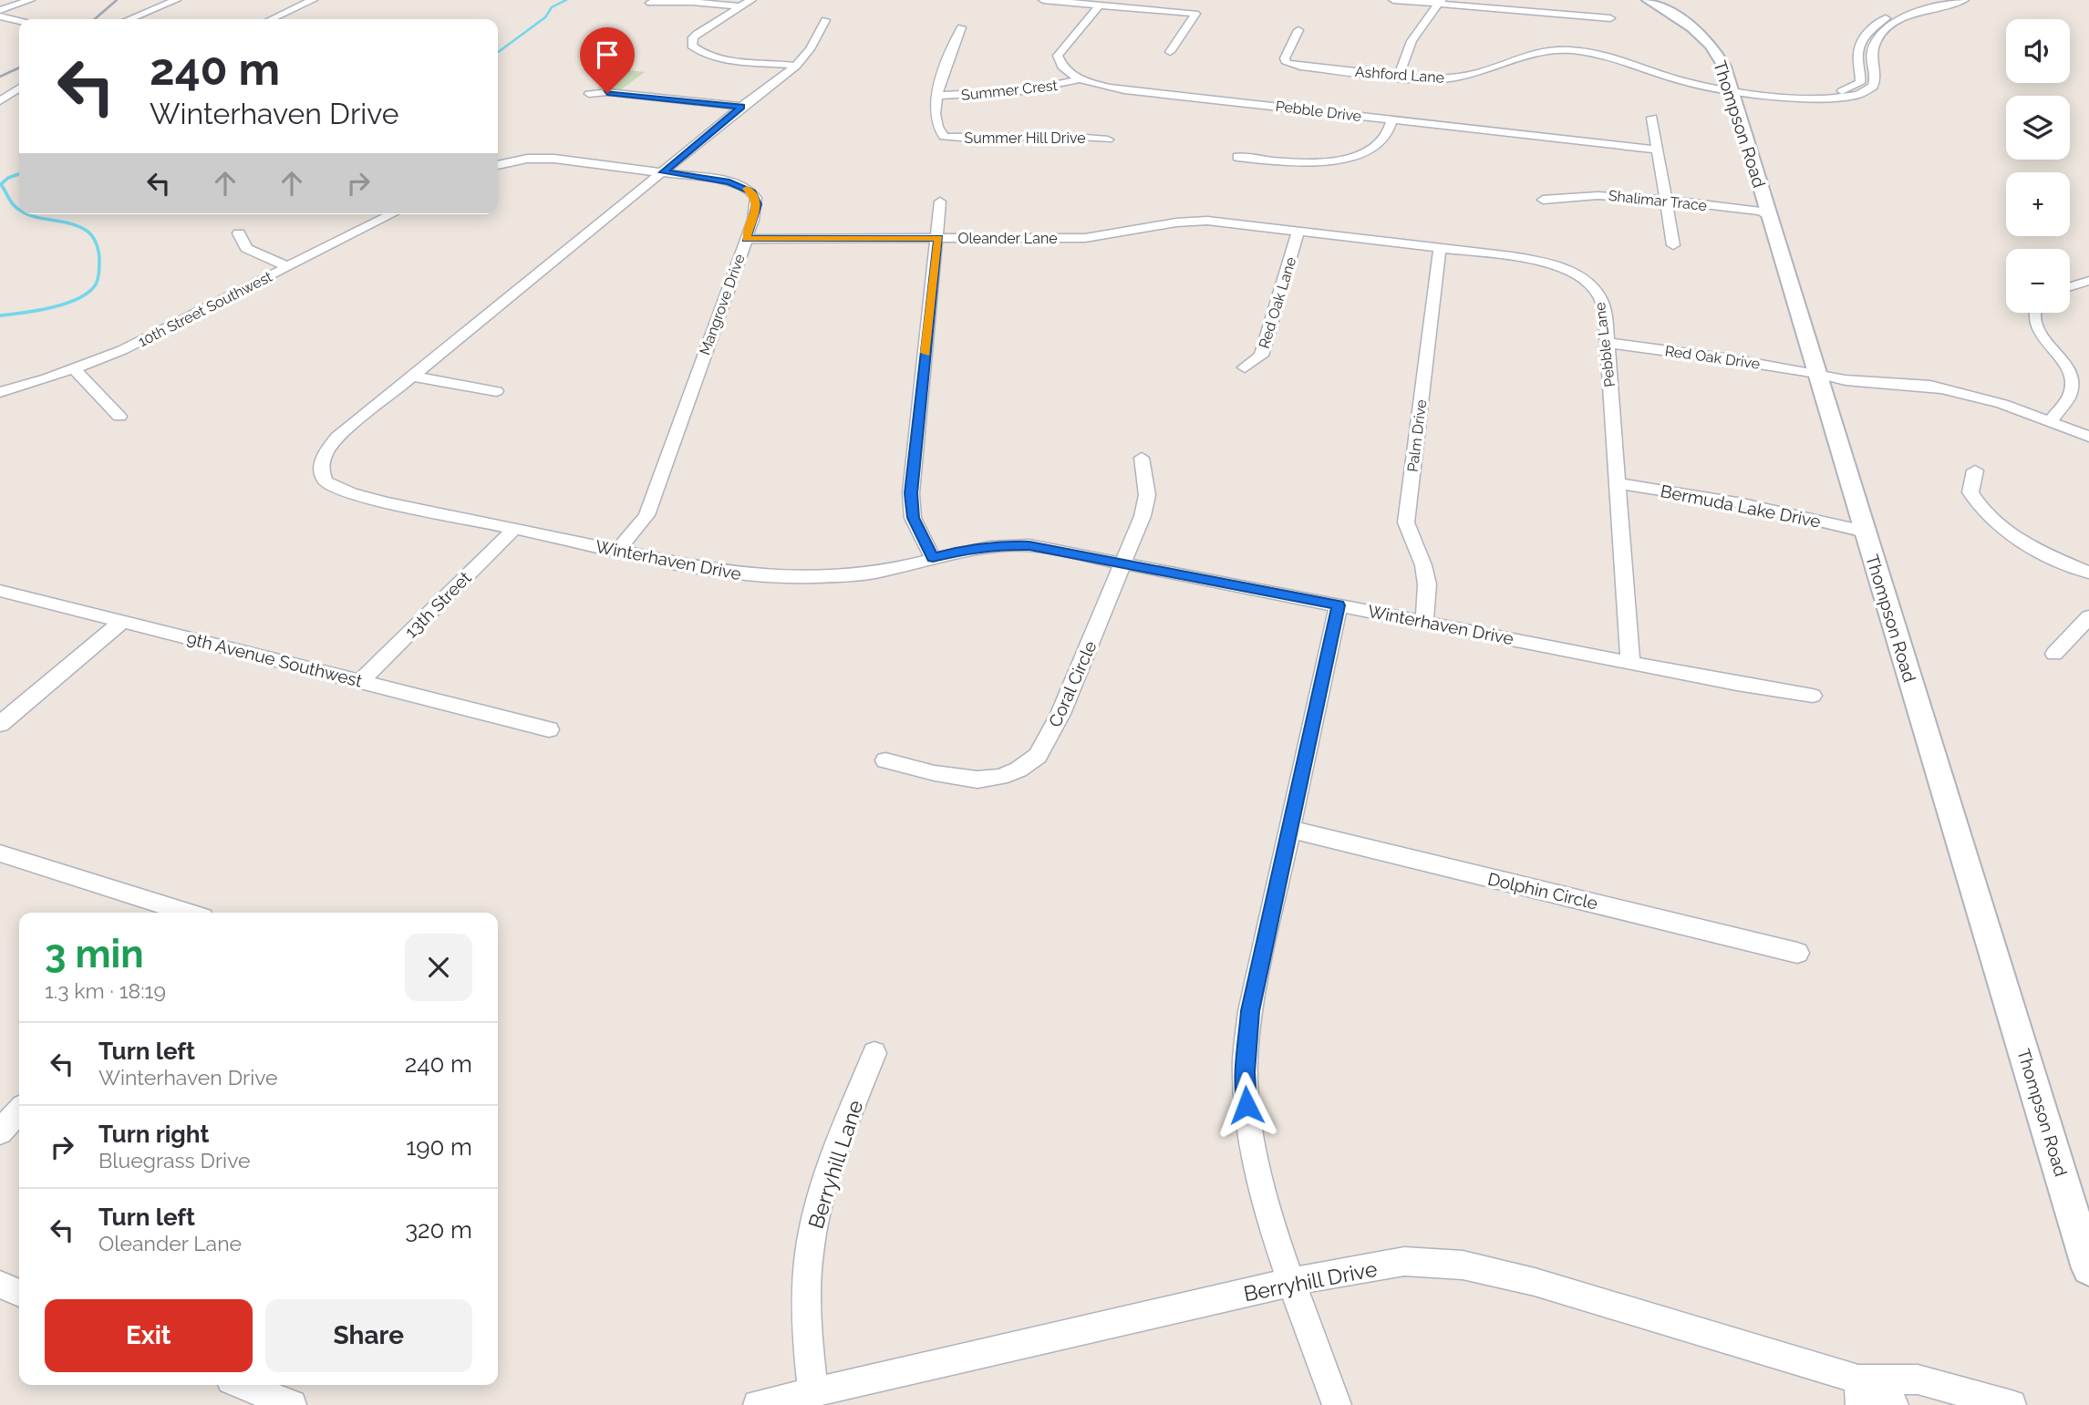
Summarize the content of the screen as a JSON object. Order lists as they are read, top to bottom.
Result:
{
  "streets": {
    "street": [
      "Ashford Lane",
      "Summer Crest",
      "Pebble Drive",
      "Thompson Road",
      "Summer Hill Drive",
      "Shalimar Trace",
      "Oleander Lane",
      "Red Oak Lane",
      "Mangrove Drive",
      "10th Street Southwest",
      "Pebble Lane",
      "Red Oak Drive",
      "Palm Drive",
      "Bermuda Lake Drive",
      "Winterhaven Drive",
      "13th Street",
      "9th Avenue Southwest",
      "Coral Circle",
      "Dolphin Circle",
      "Berryhill Lane",
      "Berryhill Drive"
    ]
  },
  "crossings": [
    ["Ashford Lane", "Thompson Road"],
    ["Summer Crest", "Pebble Drive"],
    ["Summer Crest", "Summer Hill Drive"],
    ["Thompson Road", "Shalimar Trace"],
    ["Thompson Road", "Red Oak Drive"],
    ["Thompson Road", "Bermuda Lake Drive"],
    ["Oleander Lane", "Mangrove Drive"],
    ["Oleander Lane", "Pebble Lane"],
    ["Red Oak Lane", "Pebble Lane"],
    ["Mangrove Drive", "Winterhaven Drive"],
    ["Pebble Lane", "Red Oak Drive"],
    ["Pebble Lane", "Palm Drive"],
    ["Pebble Lane", "Bermuda Lake Drive"],
    ["Pebble Lane", "Winterhaven Drive"],
    ["Palm Drive", "Winterhaven Drive"],
    ["Winterhaven Drive", "13th Street"],
    ["Winterhaven Drive", "Coral Circle"],
    ["13th Street", "9th Avenue Southwest"],
    ["Berryhill Lane", "Berryhill Drive"]
  ],
  "page": {
    "map_buttons": ["+", "−"],
    "turn": ["240 m", "Winterhaven Drive"],
    "heading": ["3 min", "1.3 km · 18:19"],
    "list": [
      {
        "name": "Turn left",
        "note": "Winterhaven Drive",
        "value": "240 m"
      },
      {
        "name": "Turn right",
        "note": "Bluegrass Drive",
        "value": "190 m"
      },
      {
        "name": "Turn left",
        "note": "Oleander Lane",
        "value": "320 m"
      }
    ],
    "buttons": ["Exit", "Share"]
  }
}
